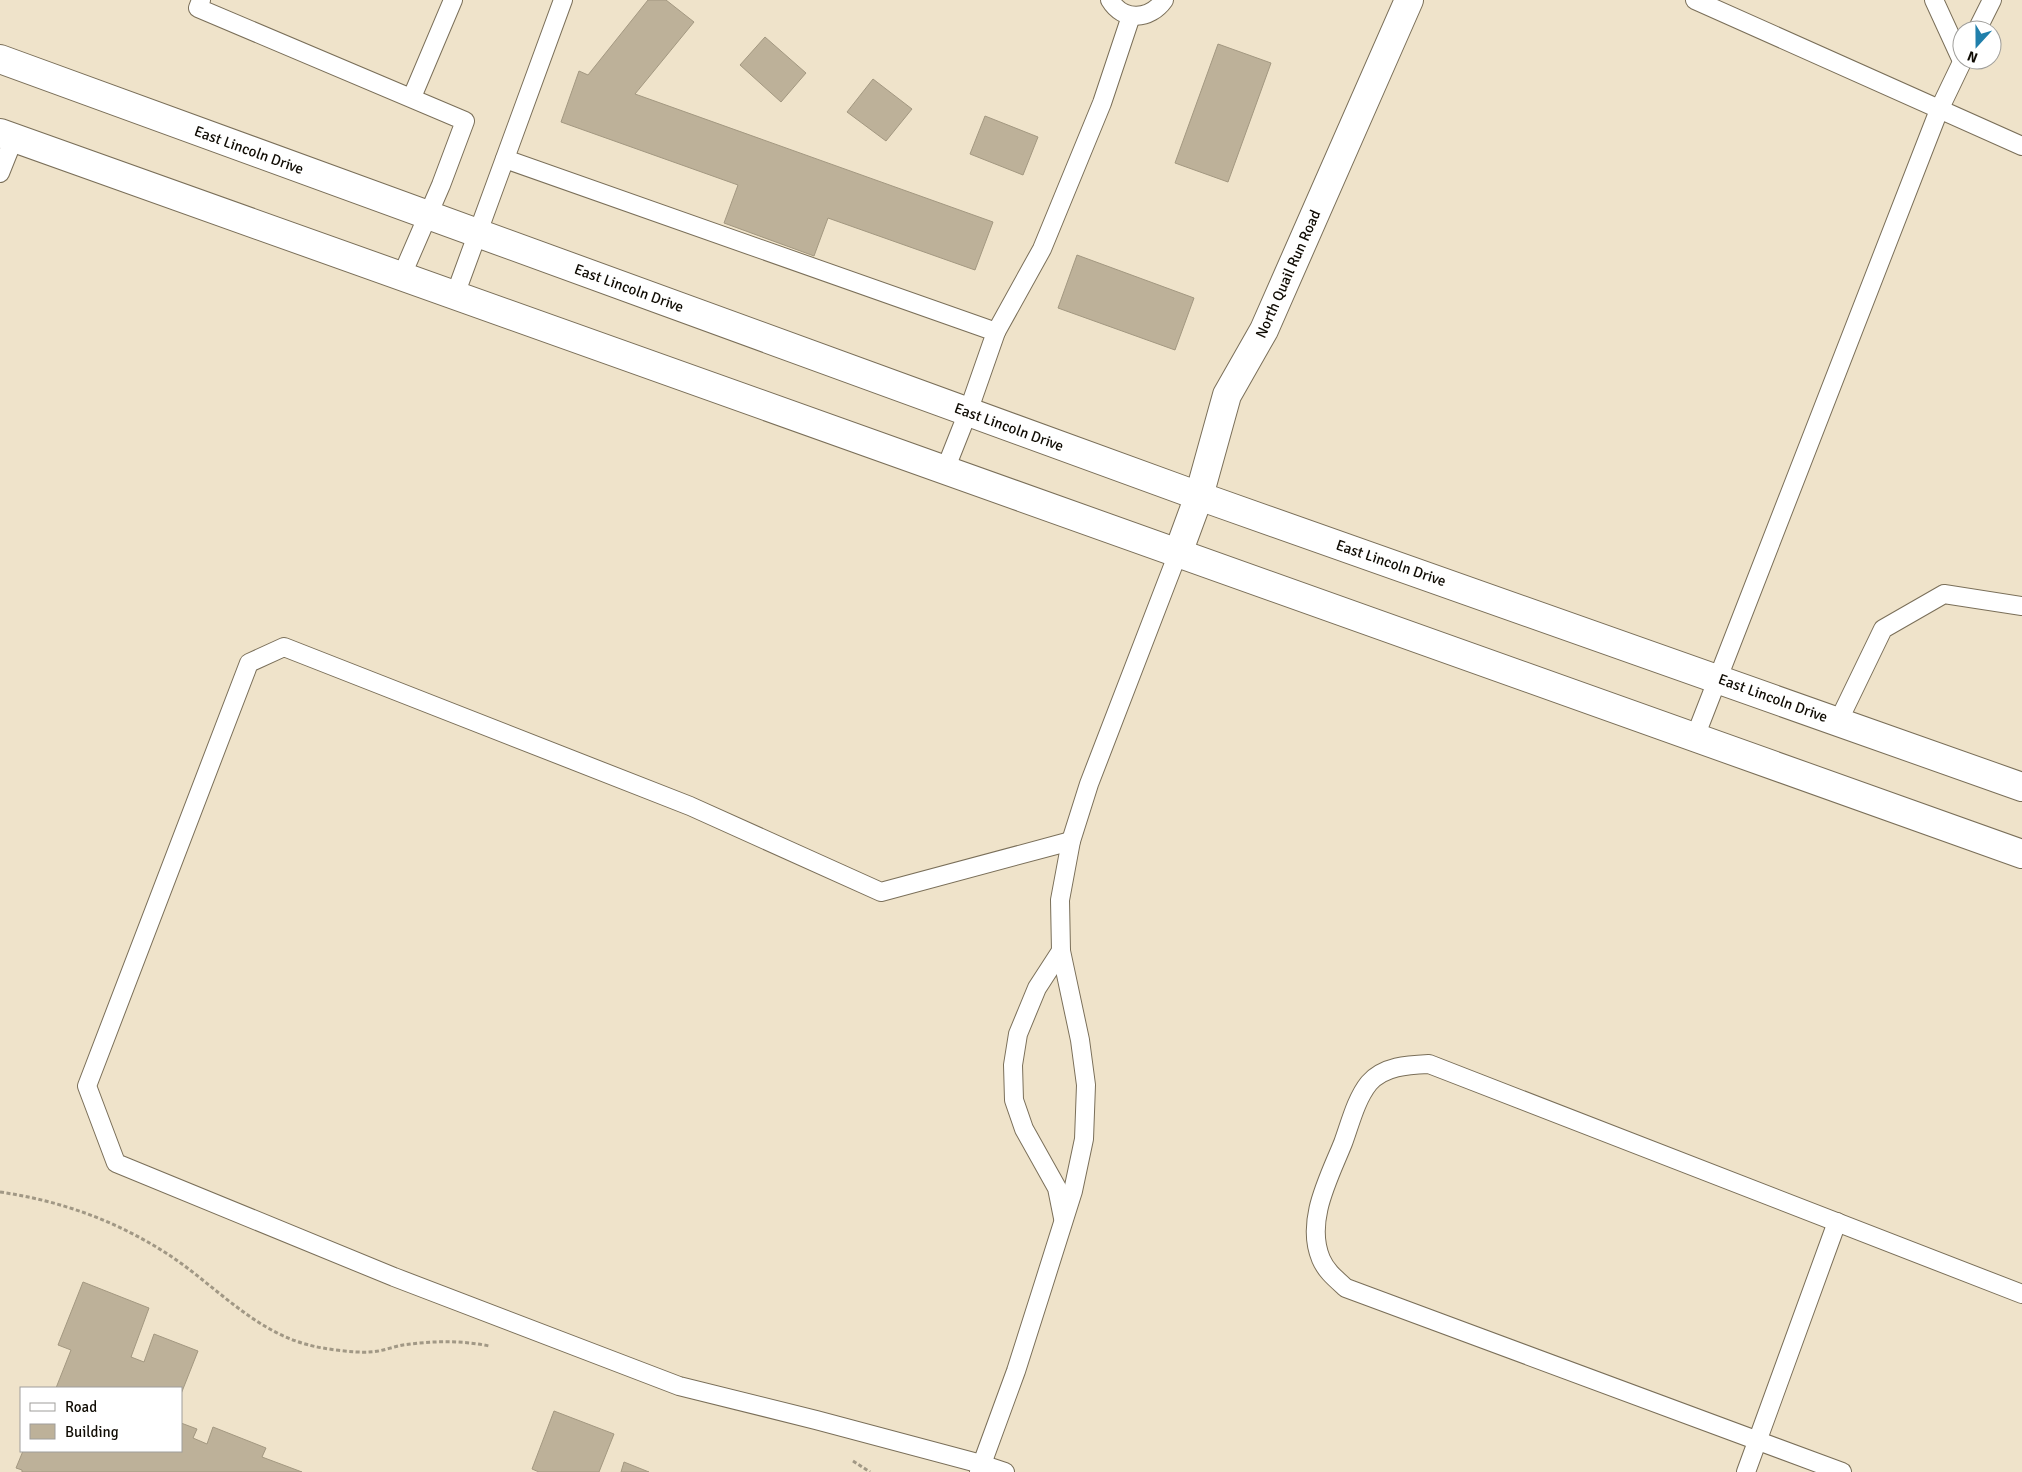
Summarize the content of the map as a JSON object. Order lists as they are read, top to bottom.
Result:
{
  "streets": {
    "main road": ["East Lincoln Drive", "North Quail Run Road"]
  },
  "crossings": [
    ["East Lincoln Drive", "North Quail Run Road"]
  ],
  "legend": ["Road", "Building"],
  "north": "bottom"
}
